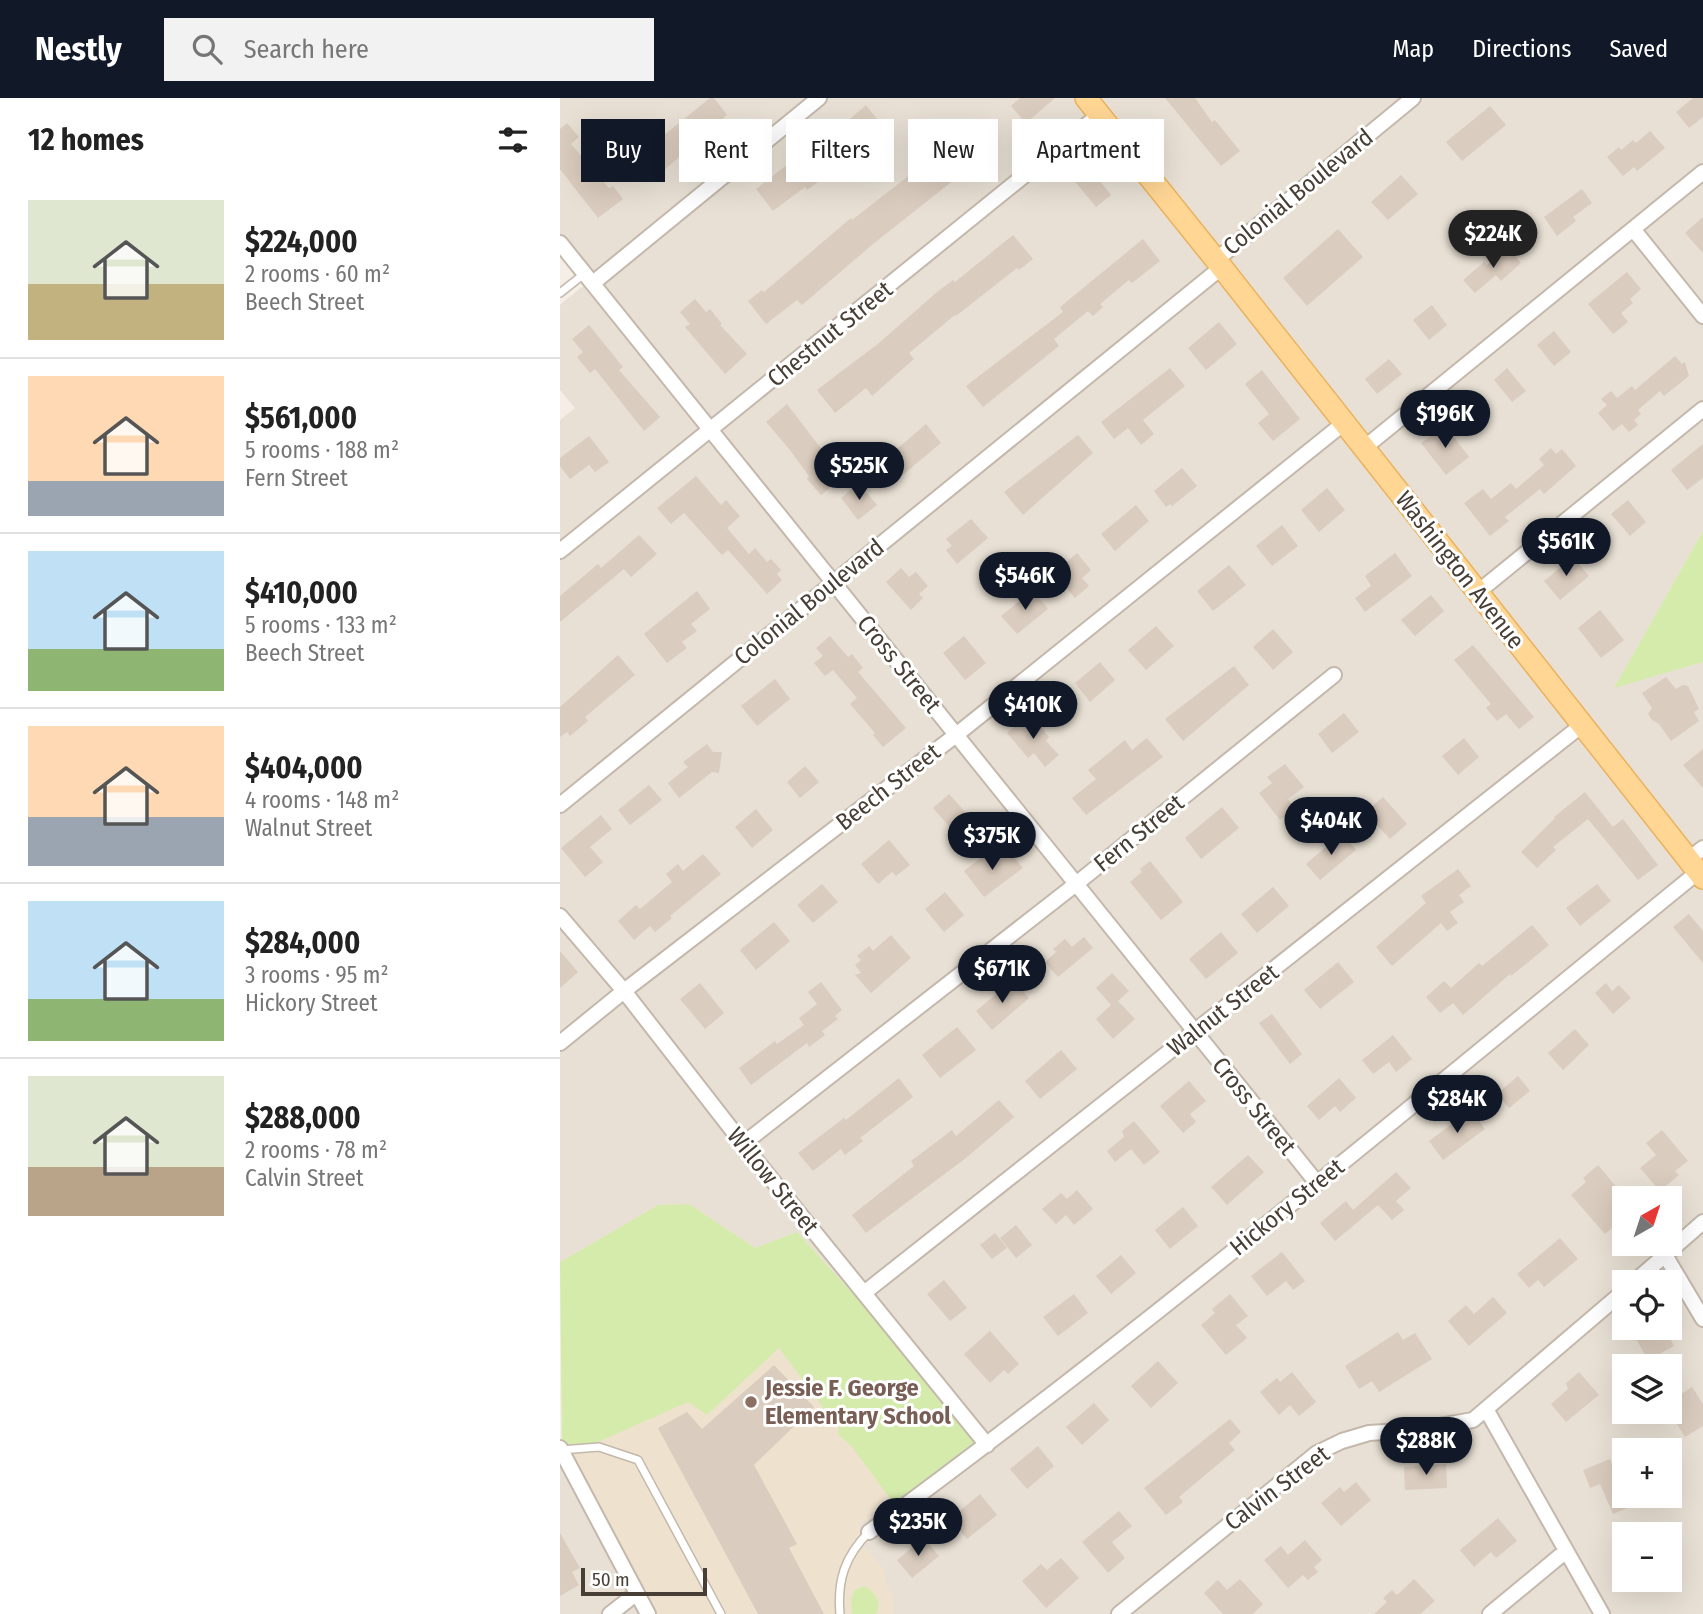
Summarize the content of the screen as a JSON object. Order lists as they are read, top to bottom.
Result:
{
  "streets": {
    "main road": ["Washington Avenue"],
    "street": [
      "Colonial Boulevard",
      "Chestnut Street",
      "Cross Street",
      "Beech Street",
      "Fern Street",
      "Walnut Street",
      "Willow Street",
      "Hickory Street",
      "Calvin Street"
    ]
  },
  "crossings": [
    ["Colonial Boulevard", "Washington Avenue"],
    ["Colonial Boulevard", "Cross Street"],
    ["Chestnut Street", "Washington Avenue"],
    ["Chestnut Street", "Cross Street"],
    ["Washington Avenue", "Beech Street"],
    ["Washington Avenue", "Walnut Street"],
    ["Washington Avenue", "Hickory Street"],
    ["Cross Street", "Beech Street"],
    ["Cross Street", "Fern Street"],
    ["Cross Street", "Walnut Street"],
    ["Cross Street", "Hickory Street"],
    ["Beech Street", "Willow Street"],
    ["Fern Street", "Willow Street"],
    ["Walnut Street", "Willow Street"],
    ["Willow Street", "Hickory Street"]
  ],
  "places": ["Jessie F. George Elementary School"],
  "scale_bar": "50 m",
  "north": "top right",
  "page": {
    "header": "Nestly",
    "search": "Search here",
    "nav": ["Map", "Directions", "Saved"],
    "heading": "12 homes",
    "chip": [
      "Buy",
      "Rent",
      "Filters",
      "New",
      "Apartment"
    ],
    "list": [
      {
        "name": "$224,000",
        "note": "2 rooms · 60 m² · Beech Street"
      },
      {
        "name": "$561,000",
        "note": "5 rooms · 188 m² · Fern Street"
      },
      {
        "name": "$410,000",
        "note": "5 rooms · 133 m² · Beech Street"
      },
      {
        "name": "$404,000",
        "note": "4 rooms · 148 m² · Walnut Street"
      },
      {
        "name": "$284,000",
        "note": "3 rooms · 95 m² · Hickory Street"
      },
      {
        "name": "$288,000",
        "note": "2 rooms · 78 m² · Calvin Street"
      }
    ],
    "price": [
      "$224K",
      "$196K",
      "$525K",
      "$561K",
      "$546K",
      "$410K",
      "$404K",
      "$375K",
      "$671K",
      "$284K",
      "$288K",
      "$235K"
    ],
    "map_buttons": ["+", "−"],
    "scale": "50 m"
  }
}
